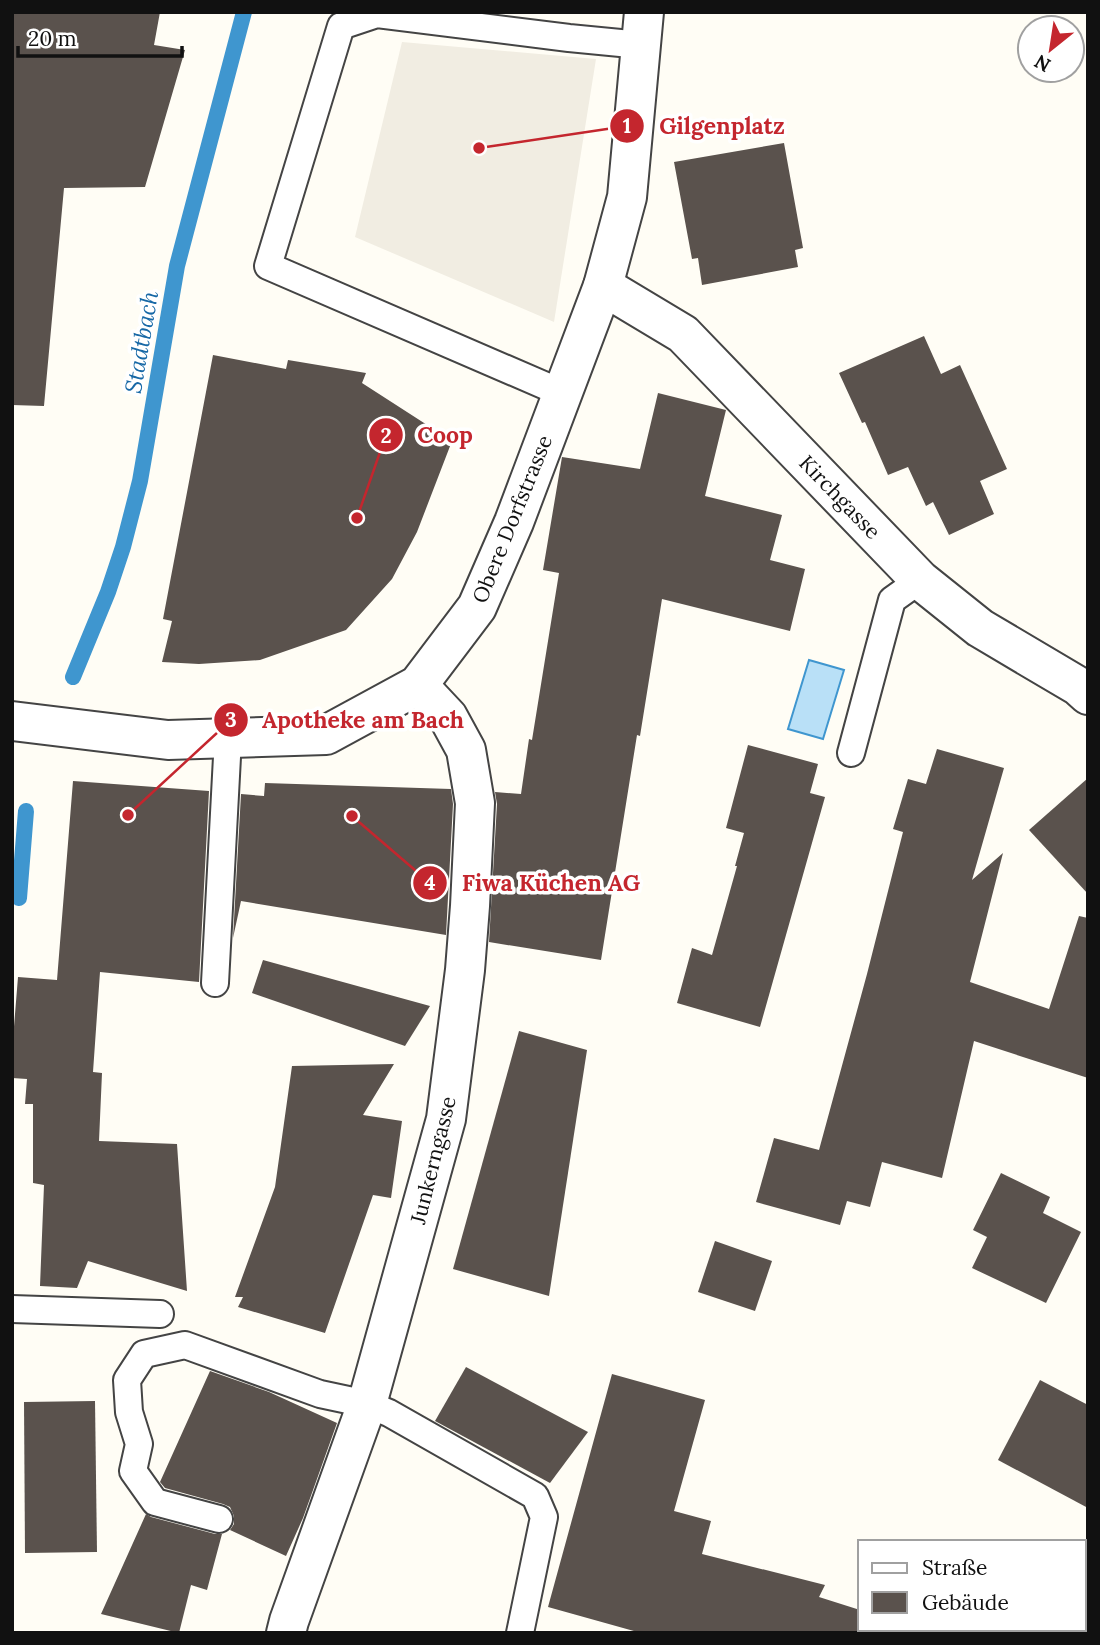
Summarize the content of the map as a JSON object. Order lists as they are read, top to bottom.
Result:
{
  "streets": {
    "street": ["Kirchgasse", "Obere Dorfstrasse", "Junkerngasse"]
  },
  "crossings": [
    ["Kirchgasse", "Obere Dorfstrasse"],
    ["Obere Dorfstrasse", "Junkerngasse"]
  ],
  "water": ["Stadtbach"],
  "places": [
    "Gilgenplatz",
    "Coop",
    "Apotheke am Bach",
    "Fiwa Küchen AG"
  ],
  "legend": ["Straße", "Gebäude"],
  "scale_bar": "20 m",
  "north": "bottom left"
}
